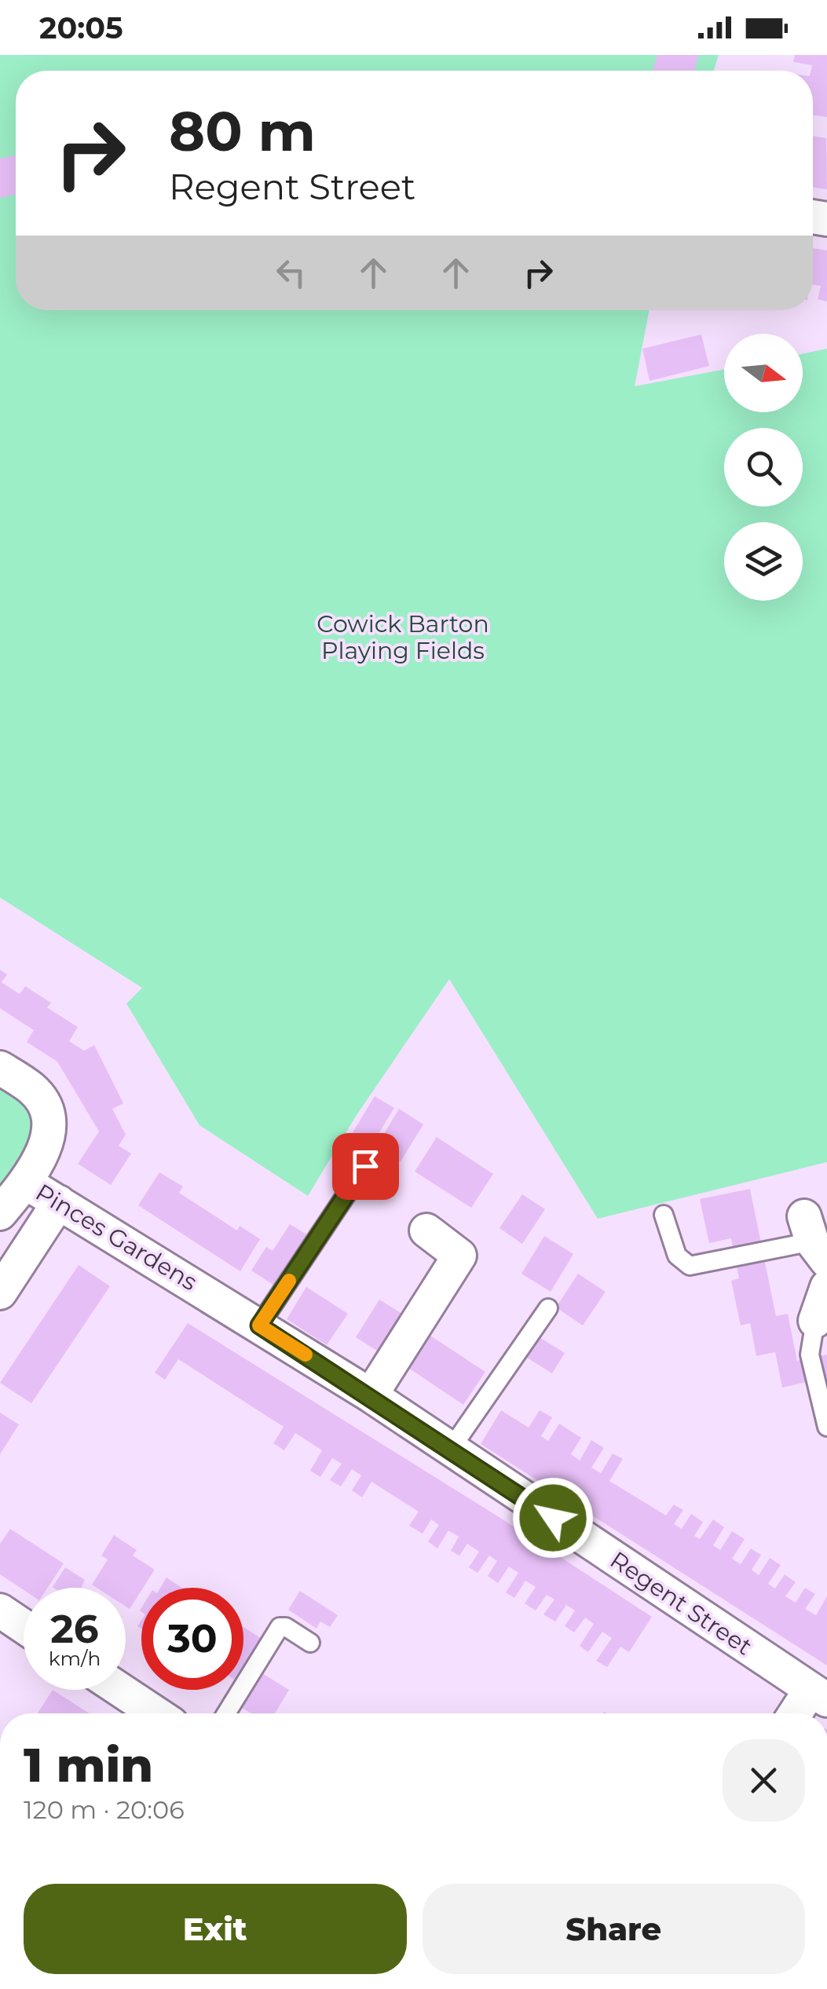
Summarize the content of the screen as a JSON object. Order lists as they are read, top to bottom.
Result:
{
  "streets": {
    "street": ["Pinces Gardens", "Regent Street"]
  },
  "crossings": [
    ["Pinces Gardens", "Regent Street"]
  ],
  "parks": ["Cowick Barton Playing Fields"],
  "north": "right",
  "page": {
    "status": "20:05",
    "turn": ["80 m", "Regent Street"],
    "speed": "26 km/h",
    "limit": "30",
    "heading": ["1 min", "120 m · 20:06"],
    "buttons": ["Exit", "Share"]
  }
}
